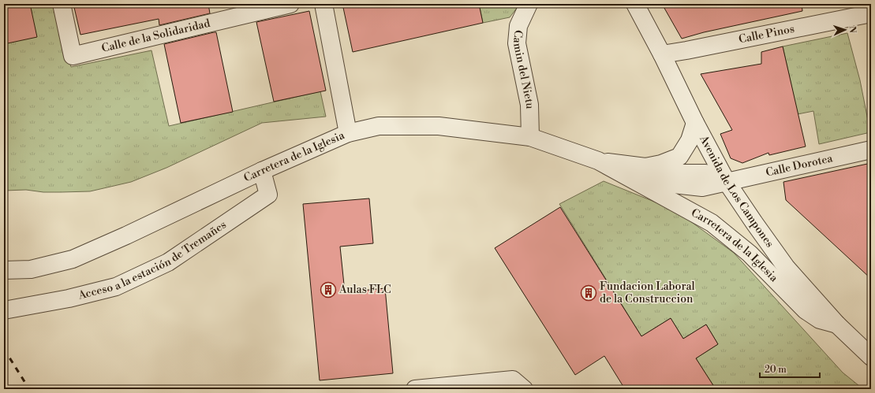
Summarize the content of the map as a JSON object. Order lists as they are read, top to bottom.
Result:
{
  "streets": {
    "street": [
      "Calle Pinos",
      "Calle de la Solidaridad",
      "Camin del Nietu",
      "Carretera de la Iglesia",
      "Calle Dorotea",
      "Avenida de Los Campones",
      "Acceso a la estación de Tremañes"
    ]
  },
  "crossings": [
    ["Calle Pinos", "Avenida de Los Campones"],
    ["Camin del Nietu", "Carretera de la Iglesia"],
    ["Carretera de la Iglesia", "Calle Dorotea"],
    ["Carretera de la Iglesia", "Avenida de Los Campones"],
    ["Carretera de la Iglesia", "Acceso a la estación de Tremañes"],
    ["Calle Dorotea", "Avenida de Los Campones"]
  ],
  "places": {
    "building": ["Aulas FLC", "Fundacion Laboral de la Construccion"]
  },
  "scale_bar": "20 m",
  "north": "right"
}
